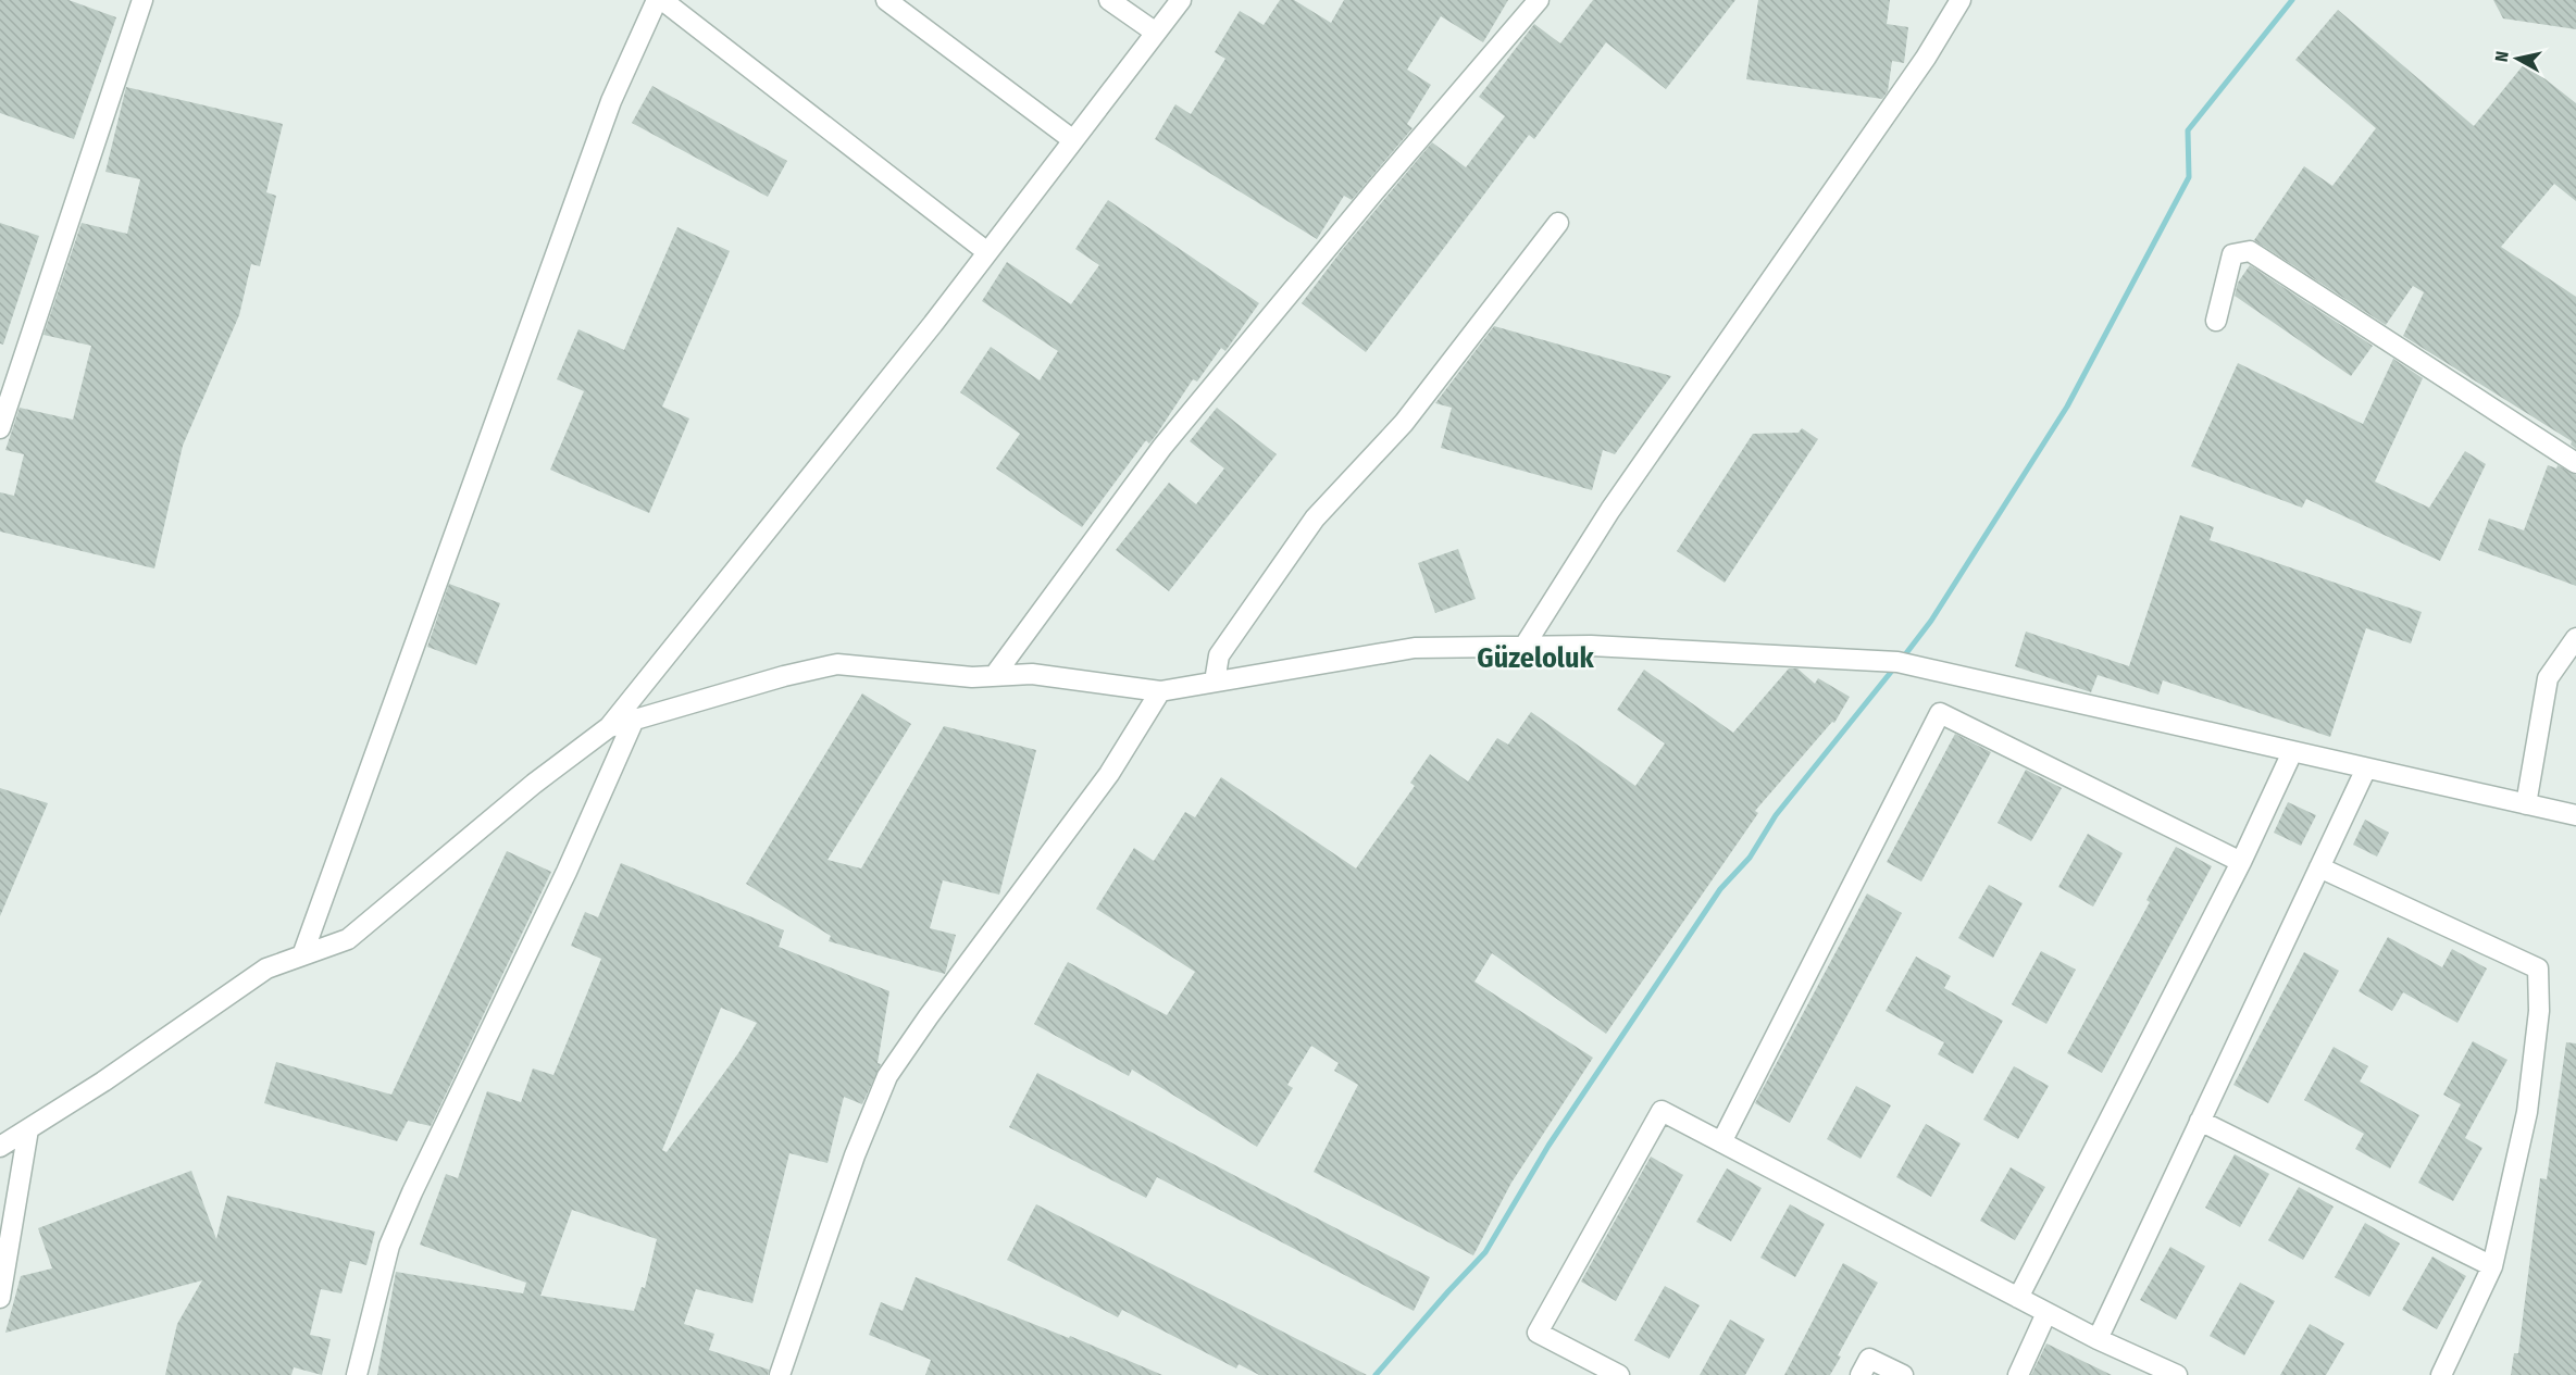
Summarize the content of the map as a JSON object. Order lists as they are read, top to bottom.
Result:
{
  "districts": ["Güzeloluk"],
  "north": "left"
}
